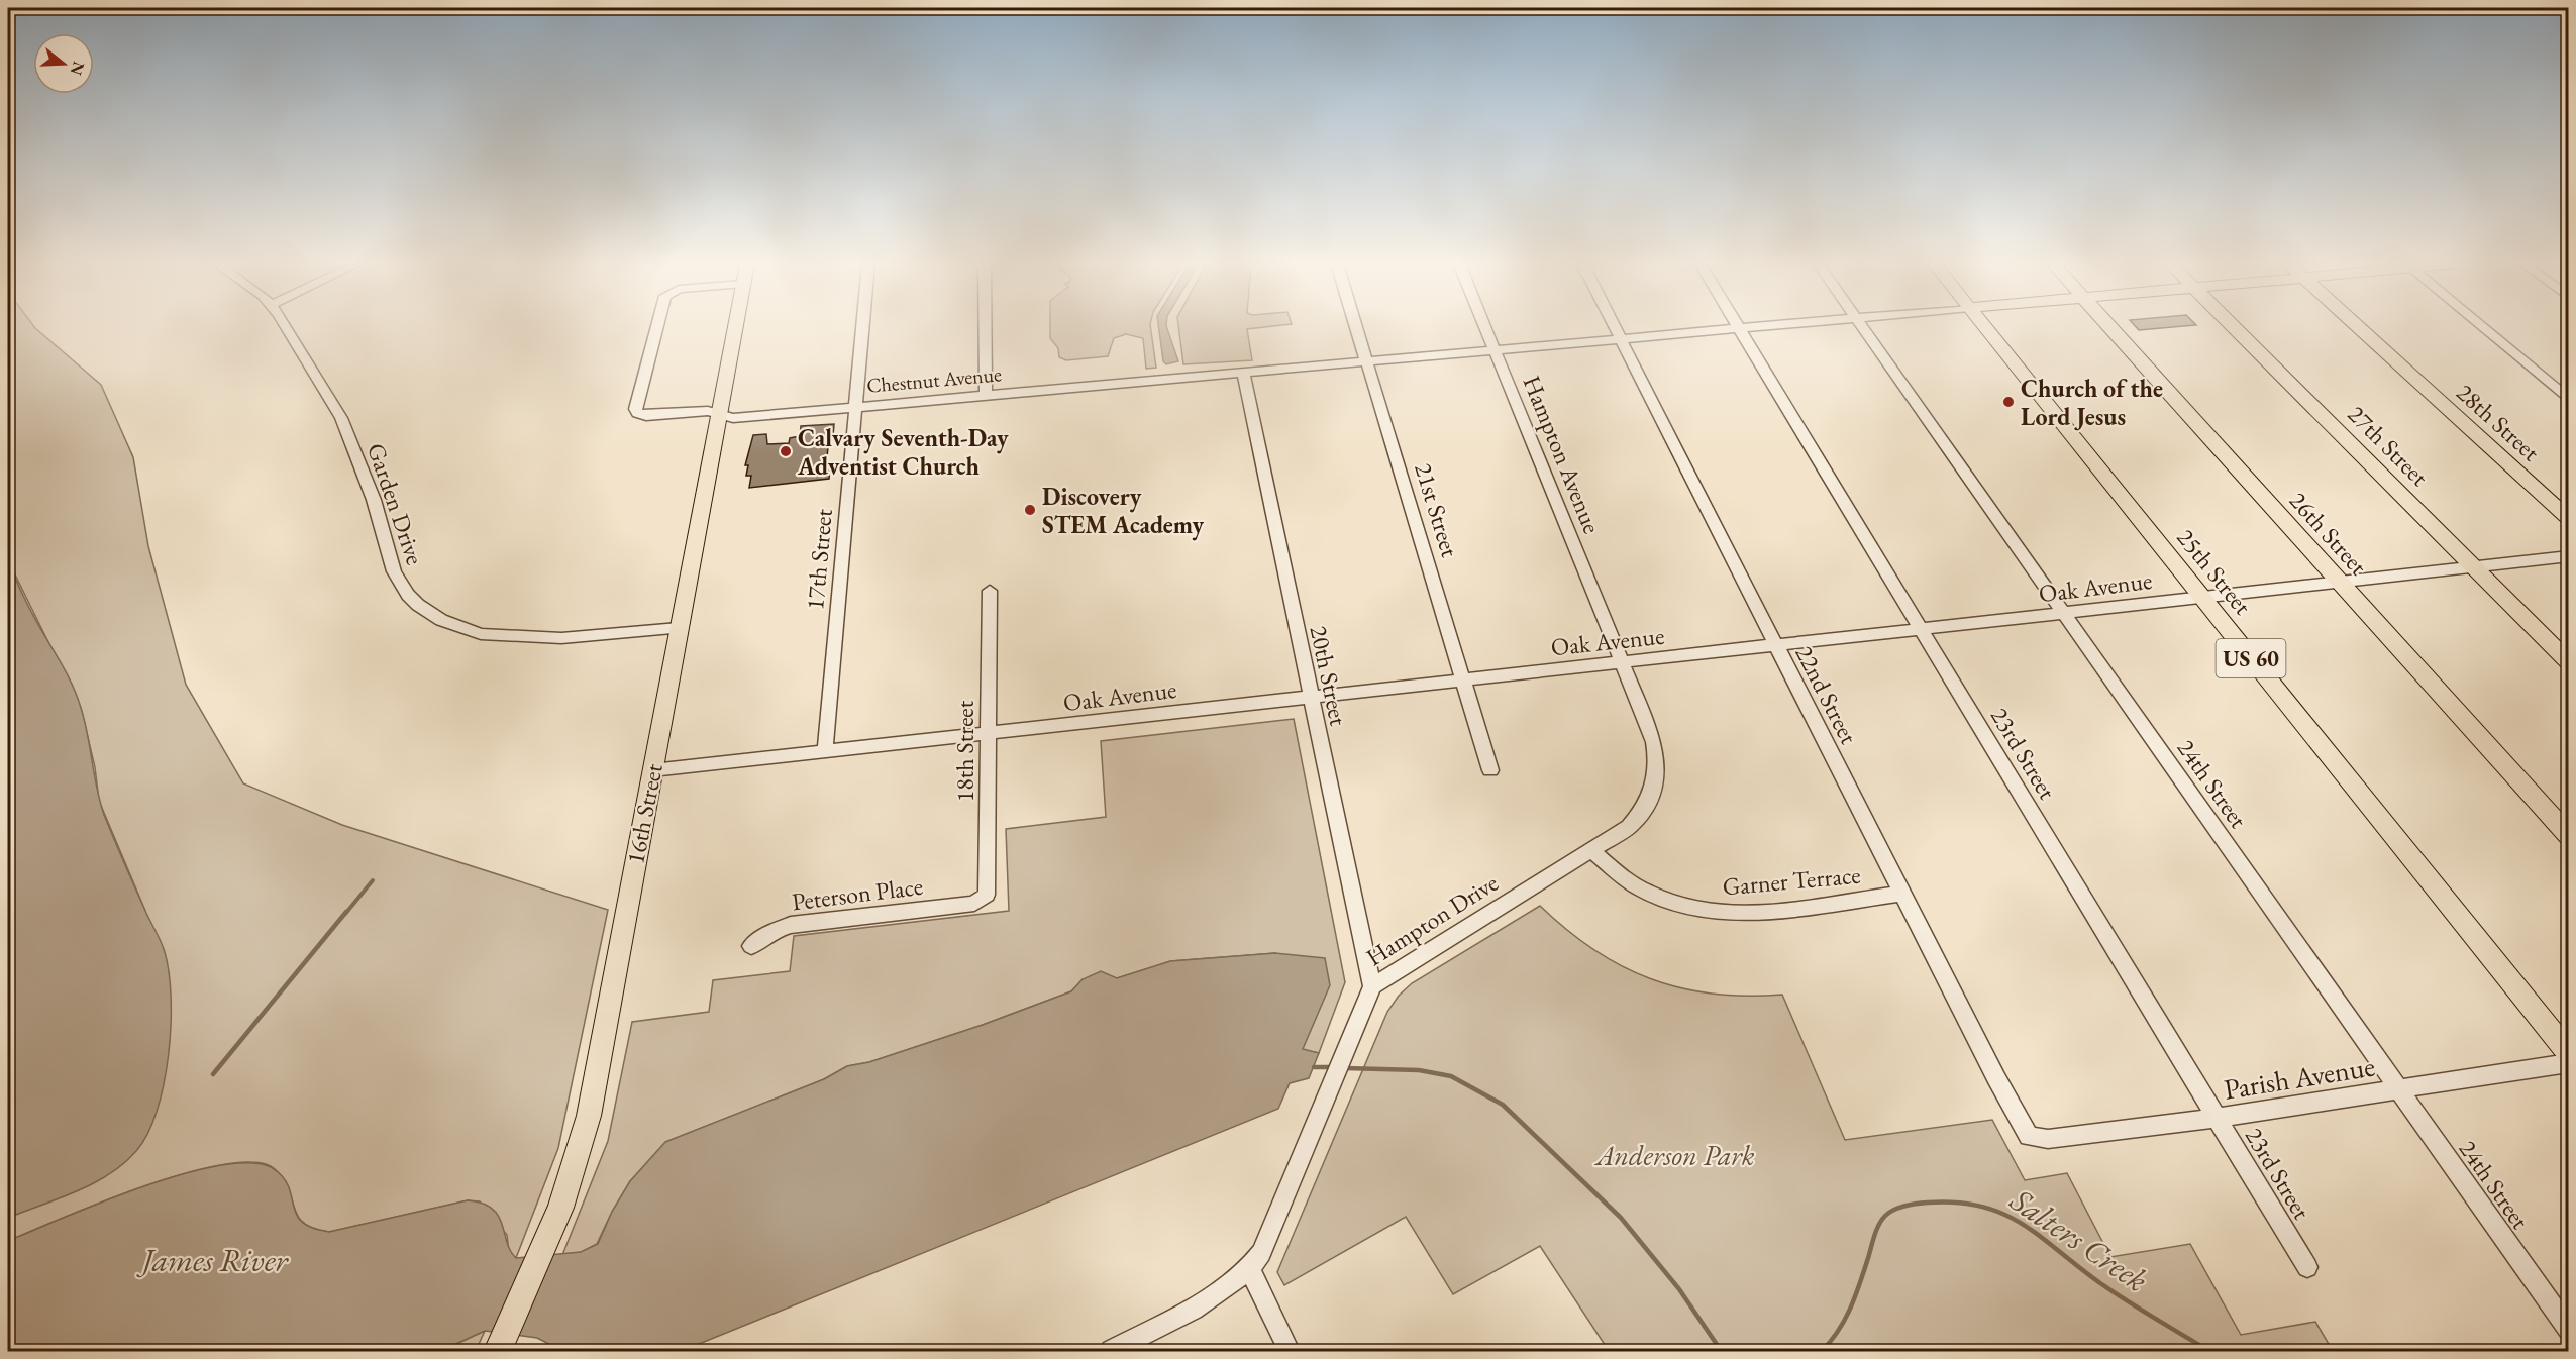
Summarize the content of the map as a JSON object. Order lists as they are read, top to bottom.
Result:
{
  "streets": {
    "main road": [
      "28th Street",
      "27th Street",
      "26th Street",
      "25th Street",
      "US 60",
      "16th Street"
    ],
    "street": [
      "Chestnut Avenue",
      "Hampton Avenue",
      "Garden Drive",
      "21st Street",
      "17th Street",
      "Oak Avenue",
      "20th Street",
      "22nd Street",
      "18th Street",
      "23rd Street",
      "24th Street",
      "Garner Terrace",
      "Peterson Place",
      "Hampton Drive",
      "Parish Avenue"
    ]
  },
  "crossings": [
    ["Chestnut Avenue", "Hampton Avenue"],
    ["Chestnut Avenue", "21st Street"],
    ["Chestnut Avenue", "17th Street"],
    ["Chestnut Avenue", "20th Street"],
    ["Chestnut Avenue", "22nd Street"],
    ["Chestnut Avenue", "23rd Street"],
    ["Chestnut Avenue", "16th Street"],
    ["27th Street", "Oak Avenue"],
    ["Hampton Avenue", "Oak Avenue"],
    ["Hampton Avenue", "Hampton Drive"],
    ["Garden Drive", "16th Street"],
    ["21st Street", "Oak Avenue"],
    ["26th Street", "Oak Avenue"],
    ["17th Street", "Oak Avenue"],
    ["25th Street", "Oak Avenue"],
    ["Oak Avenue", "20th Street"],
    ["Oak Avenue", "22nd Street"],
    ["Oak Avenue", "18th Street"],
    ["Oak Avenue", "23rd Street"],
    ["Oak Avenue", "24th Street"],
    ["Oak Avenue", "16th Street"],
    ["Oak Avenue", "Hampton Drive"],
    ["20th Street", "Hampton Drive"],
    ["22nd Street", "Garner Terrace"],
    ["22nd Street", "Parish Avenue"],
    ["18th Street", "Peterson Place"],
    ["23rd Street", "Parish Avenue"],
    ["24th Street", "Parish Avenue"],
    ["Garner Terrace", "Hampton Drive"]
  ],
  "water": ["Salters Creek", "James River"],
  "parks": ["Anderson Park"],
  "places": ["Church of the Lord Jesus", "Calvary Seventh-Day Adventist Church", "Discovery STEM Academy"],
  "north": "right"
}
